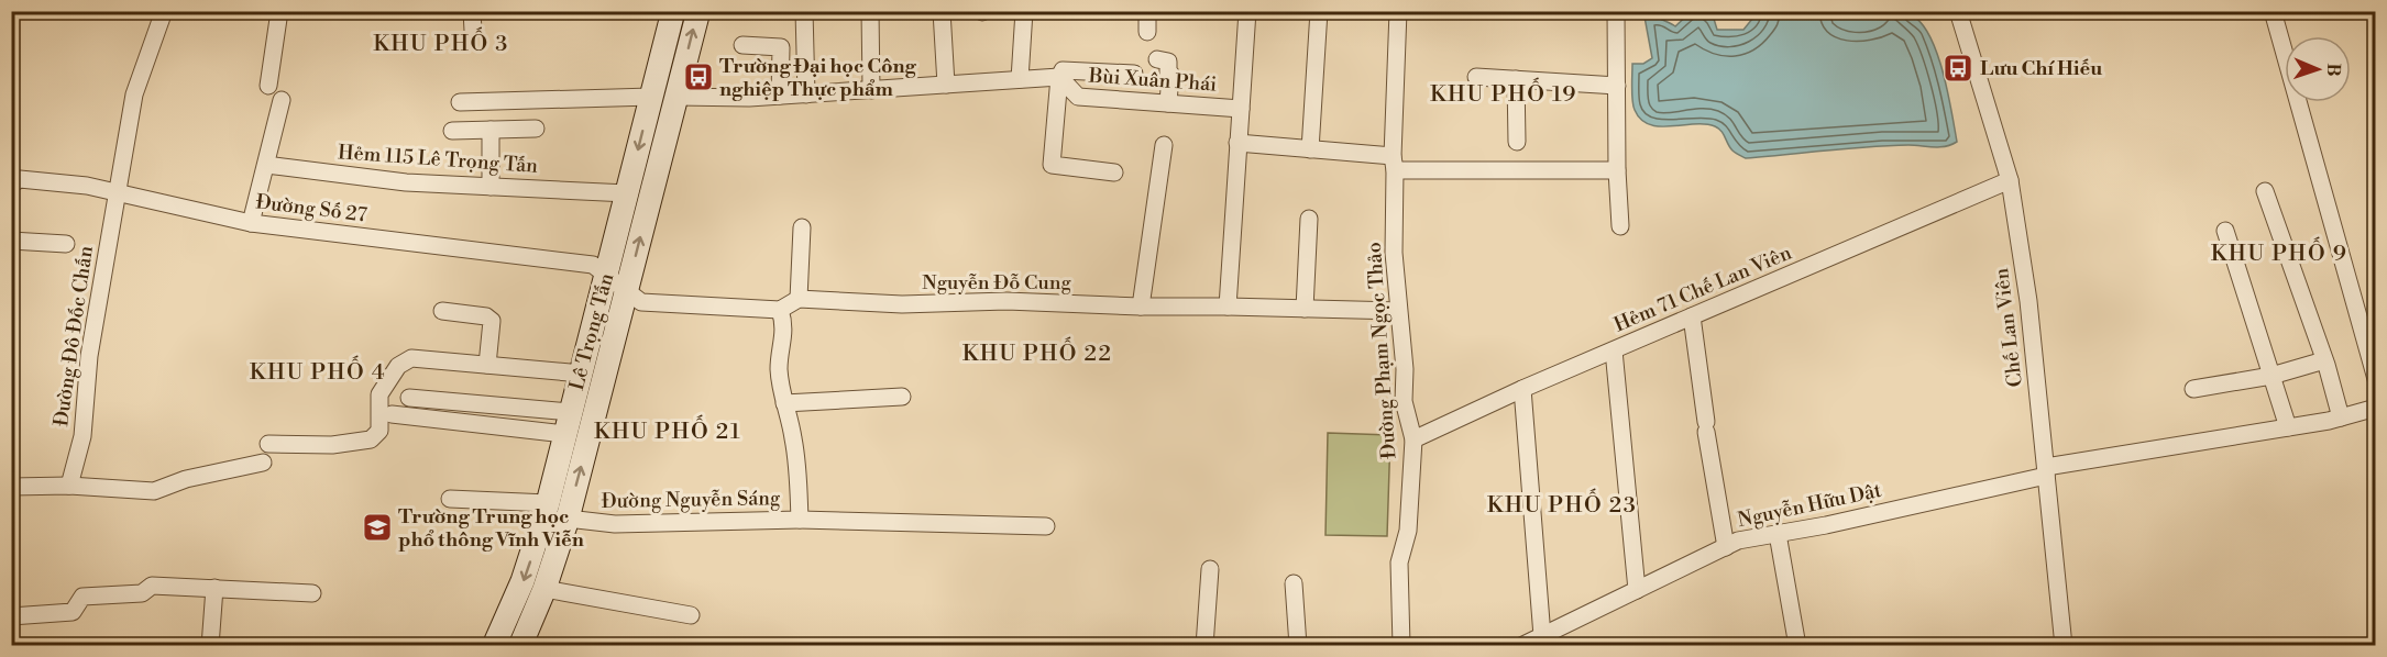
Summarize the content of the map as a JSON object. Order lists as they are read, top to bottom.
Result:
{
  "streets": {
    "main road": ["Lê Trọng Tấn"],
    "street": [
      "Bùi Xuân Phái",
      "Hẻm 115 Lê Trọng Tấn",
      "Đường Số 27",
      "Nguyễn Đỗ Cung",
      "Hẻm 71 Chế Lan Viên",
      "Chế Lan Viên",
      "Đường Đô Đốc Chấn",
      "Đường Phạm Ngọc Thảo",
      "Đường Nguyễn Sáng",
      "Nguyễn Hữu Dật"
    ]
  },
  "crossings": [
    ["Bùi Xuân Phái", "Lê Trọng Tấn"],
    ["Hẻm 115 Lê Trọng Tấn", "Lê Trọng Tấn"],
    ["Đường Số 27", "Lê Trọng Tấn"],
    ["Đường Số 27", "Đường Đô Đốc Chấn"],
    ["Nguyễn Đỗ Cung", "Đường Phạm Ngọc Thảo"],
    ["Hẻm 71 Chế Lan Viên", "Chế Lan Viên"],
    ["Hẻm 71 Chế Lan Viên", "Đường Phạm Ngọc Thảo"],
    ["Chế Lan Viên", "Nguyễn Hữu Dật"],
    ["Lê Trọng Tấn", "Đường Nguyễn Sáng"]
  ],
  "districts": [
    "KHU PHỐ 3",
    "KHU PHỐ 19",
    "KHU PHỐ 9",
    "KHU PHỐ 22",
    "KHU PHỐ 4",
    "KHU PHỐ 21",
    "KHU PHỐ 23"
  ],
  "places": {
    "bus stop": ["Lưu Chí Hiếu", "Trường Đại học Công nghiệp Thực phẩm"],
    "school or university": ["Trường Trung học phổ thông Vĩnh Viễn"]
  },
  "north": "right"
}
